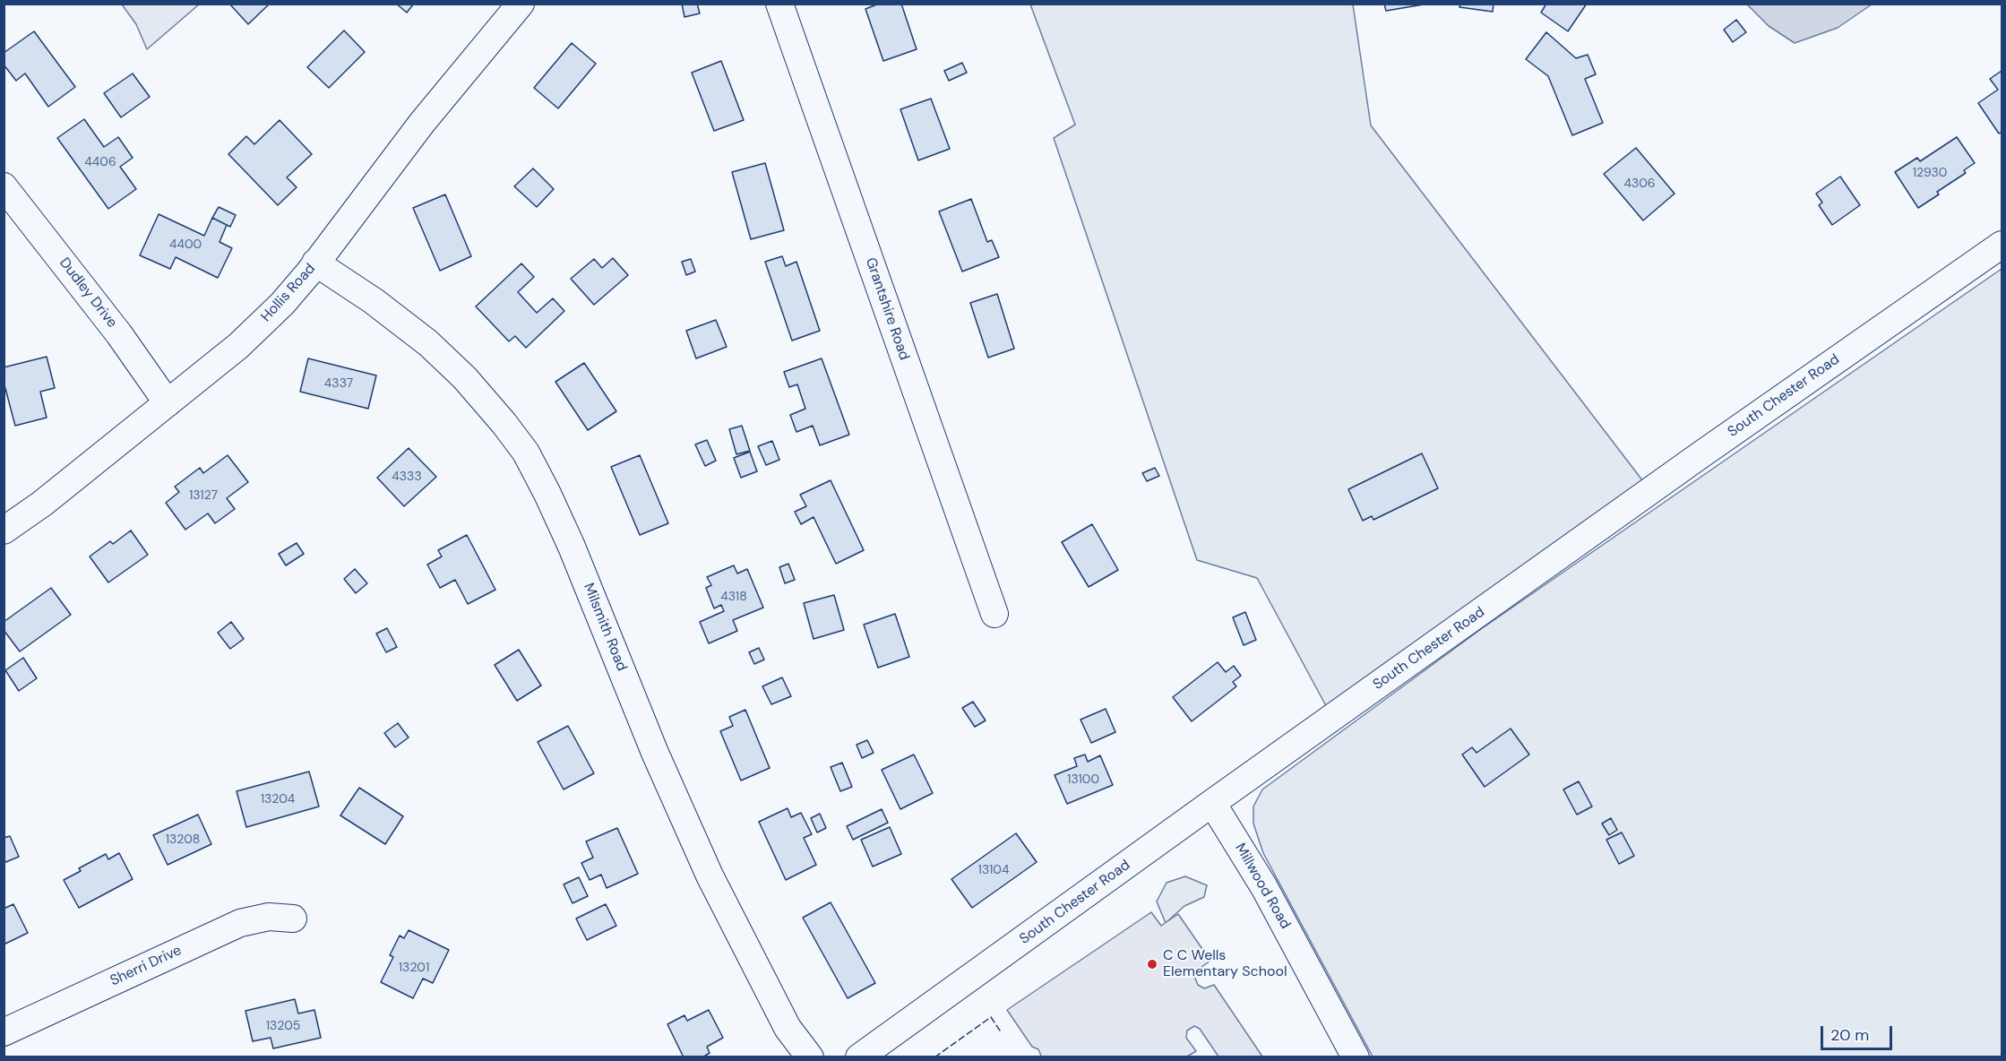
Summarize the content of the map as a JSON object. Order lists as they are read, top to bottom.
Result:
{
  "streets": {
    "street": [
      "Dudley Drive",
      "Hollis Road",
      "Grantshire Road",
      "South Chester Road",
      "Milsmith Road",
      "Millwood Road",
      "Sherri Drive"
    ]
  },
  "crossings": [
    ["Dudley Drive", "Hollis Road"],
    ["Hollis Road", "Milsmith Road"],
    ["South Chester Road", "Millwood Road"]
  ],
  "places": ["C C Wells Elementary School"],
  "house_numbers": [
    "4406",
    "12930",
    "4306",
    "4400",
    "4337",
    "4333",
    "13127",
    "4318",
    "13100",
    "13204",
    "13208",
    "13104",
    "13201",
    "13205"
  ],
  "scale_bar": "20 m"
}
